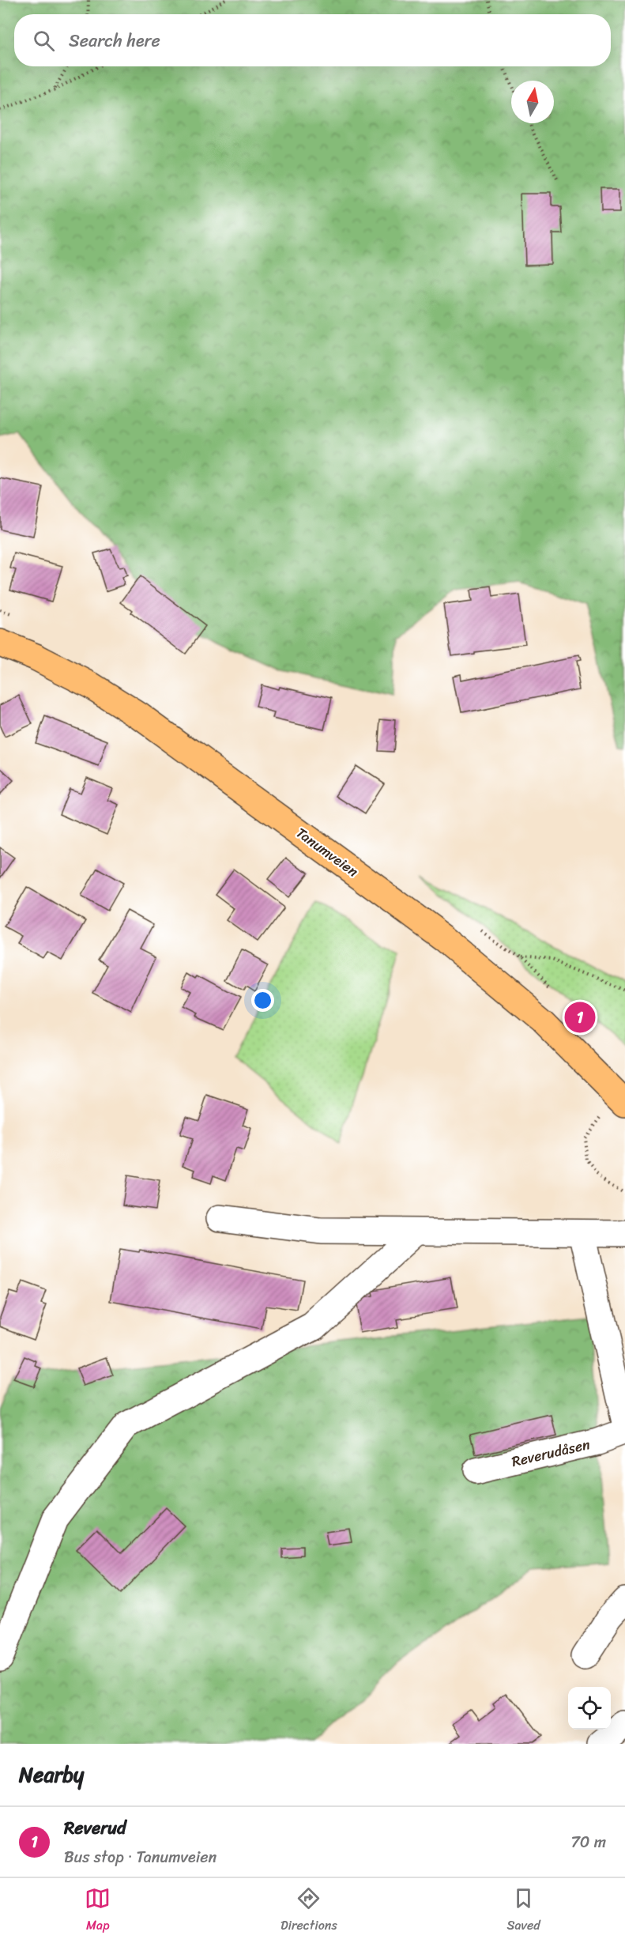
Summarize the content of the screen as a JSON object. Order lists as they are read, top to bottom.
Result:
{
  "streets": {
    "main road": ["Tanumveien"],
    "street": ["Reverudåsen"]
  },
  "north": "top",
  "page": {
    "search": "Search here",
    "pins": "1",
    "heading": "Nearby",
    "list": [
      {
        "mark": "1",
        "name": "Reverud",
        "note": "Bus stop · Tanumveien",
        "value": "70 m"
      }
    ],
    "nav": ["Map", "Directions", "Saved"]
  }
}
